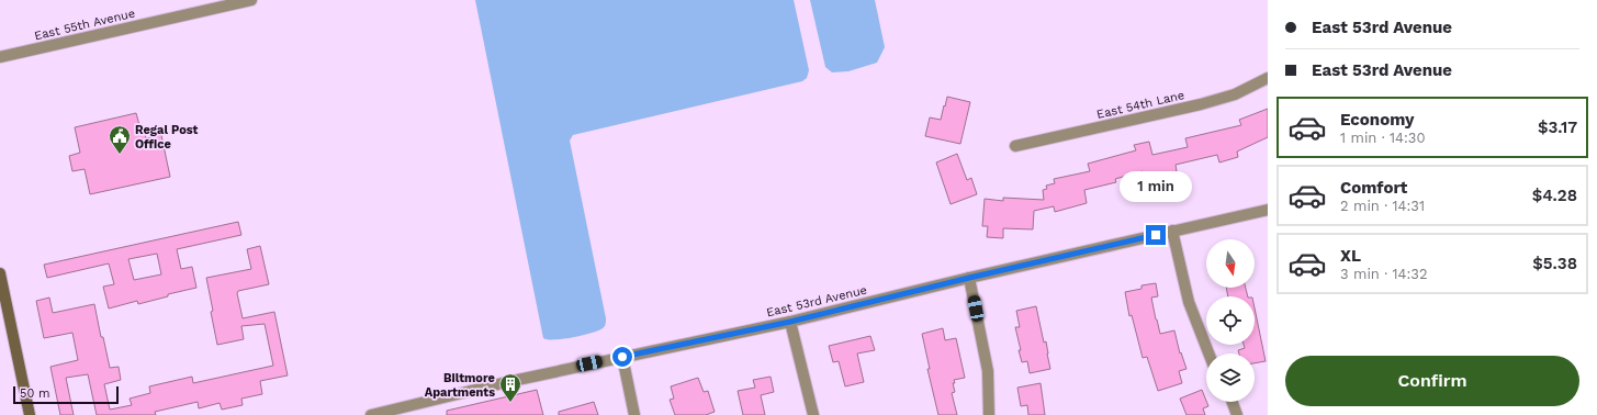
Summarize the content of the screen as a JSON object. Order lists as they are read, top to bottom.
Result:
{
  "streets": {
    "street": ["East 55th Avenue", "East 54th Lane", "East 53rd Avenue"]
  },
  "places": {
    "public building": ["Regal Post Office"],
    "building": ["Biltmore Apartments"]
  },
  "scale_bar": "50 m",
  "north": "bottom",
  "page": {
    "banner": ["East 53rd Avenue", "East 53rd Avenue"],
    "list": [
      {
        "name": "Economy",
        "note": "1 min · 14:30",
        "value": "$3.17"
      },
      {
        "name": "Comfort",
        "note": "2 min · 14:31",
        "value": "$4.28"
      },
      {
        "name": "XL",
        "note": "3 min · 14:32",
        "value": "$5.38"
      }
    ],
    "bubble": "1 min",
    "buttons": "Confirm",
    "scale": "50 m"
  }
}
